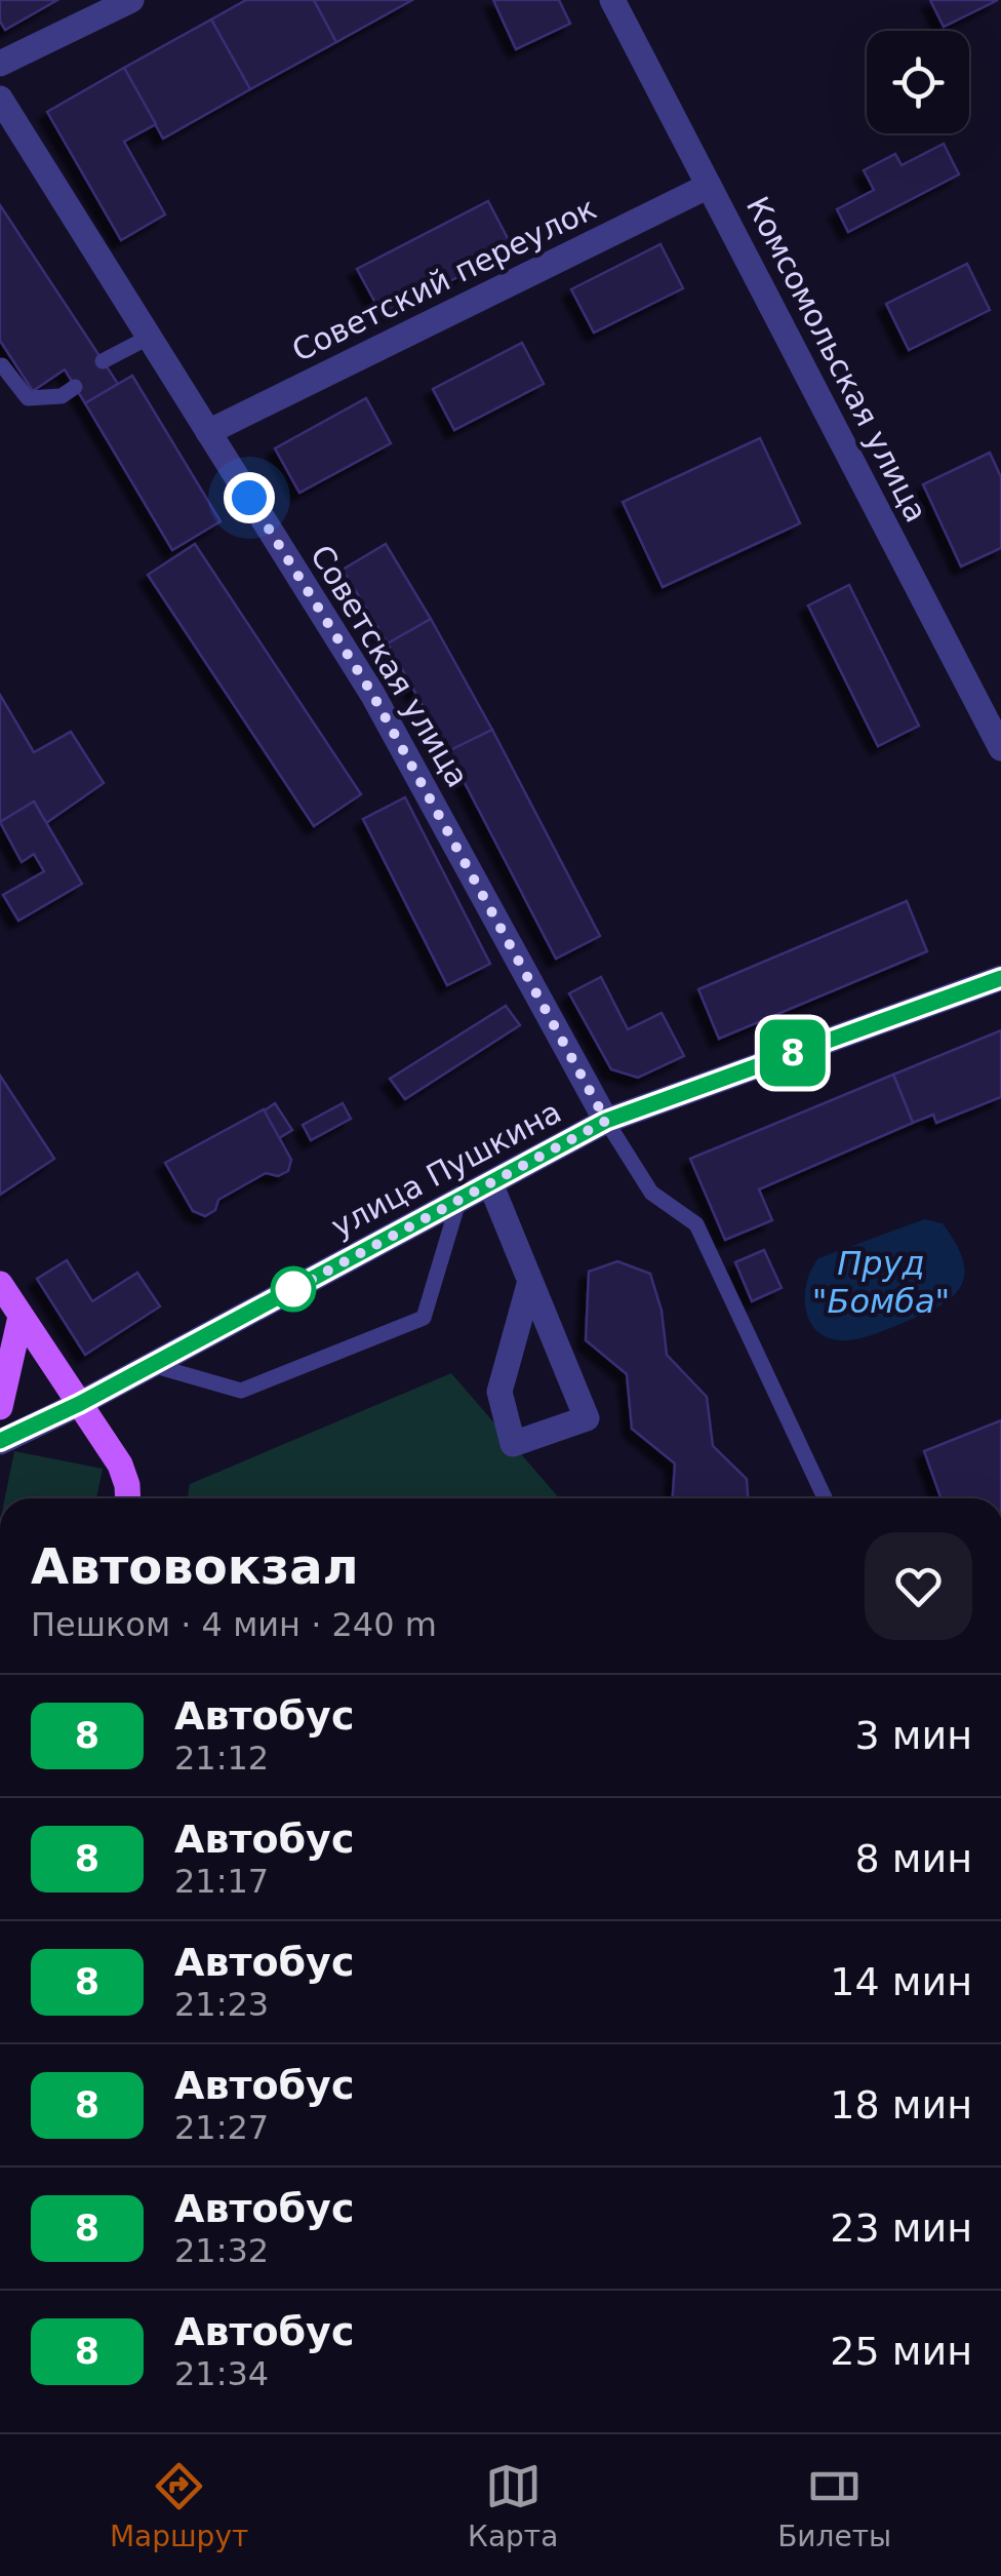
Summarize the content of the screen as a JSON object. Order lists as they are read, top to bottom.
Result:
{
  "streets": {
    "street": [
      "Советский переулок",
      "Комсомольская улица",
      "Советская улица",
      "улица Пушкина"
    ]
  },
  "crossings": [
    ["Советский переулок", "Комсомольская улица"],
    ["Советский переулок", "Советская улица"],
    ["Советская улица", "улица Пушкина"]
  ],
  "water": ["Пруд \"Бомба\""],
  "lines": ["bus line 8"],
  "page": {
    "on_map": "8",
    "heading": ["Автовокзал", "Пешком · 4 мин · 240 m"],
    "list": [
      {
        "mark": "8",
        "name": "Автобус",
        "note": "21:12",
        "value": "3 мин"
      },
      {
        "mark": "8",
        "name": "Автобус",
        "note": "21:17",
        "value": "8 мин"
      },
      {
        "mark": "8",
        "name": "Автобус",
        "note": "21:23",
        "value": "14 мин"
      },
      {
        "mark": "8",
        "name": "Автобус",
        "note": "21:27",
        "value": "18 мин"
      },
      {
        "mark": "8",
        "name": "Автобус",
        "note": "21:32",
        "value": "23 мин"
      },
      {
        "mark": "8",
        "name": "Автобус",
        "note": "21:34",
        "value": "25 мин"
      }
    ],
    "tabs": ["Маршрут", "Карта", "Билеты"]
  }
}
